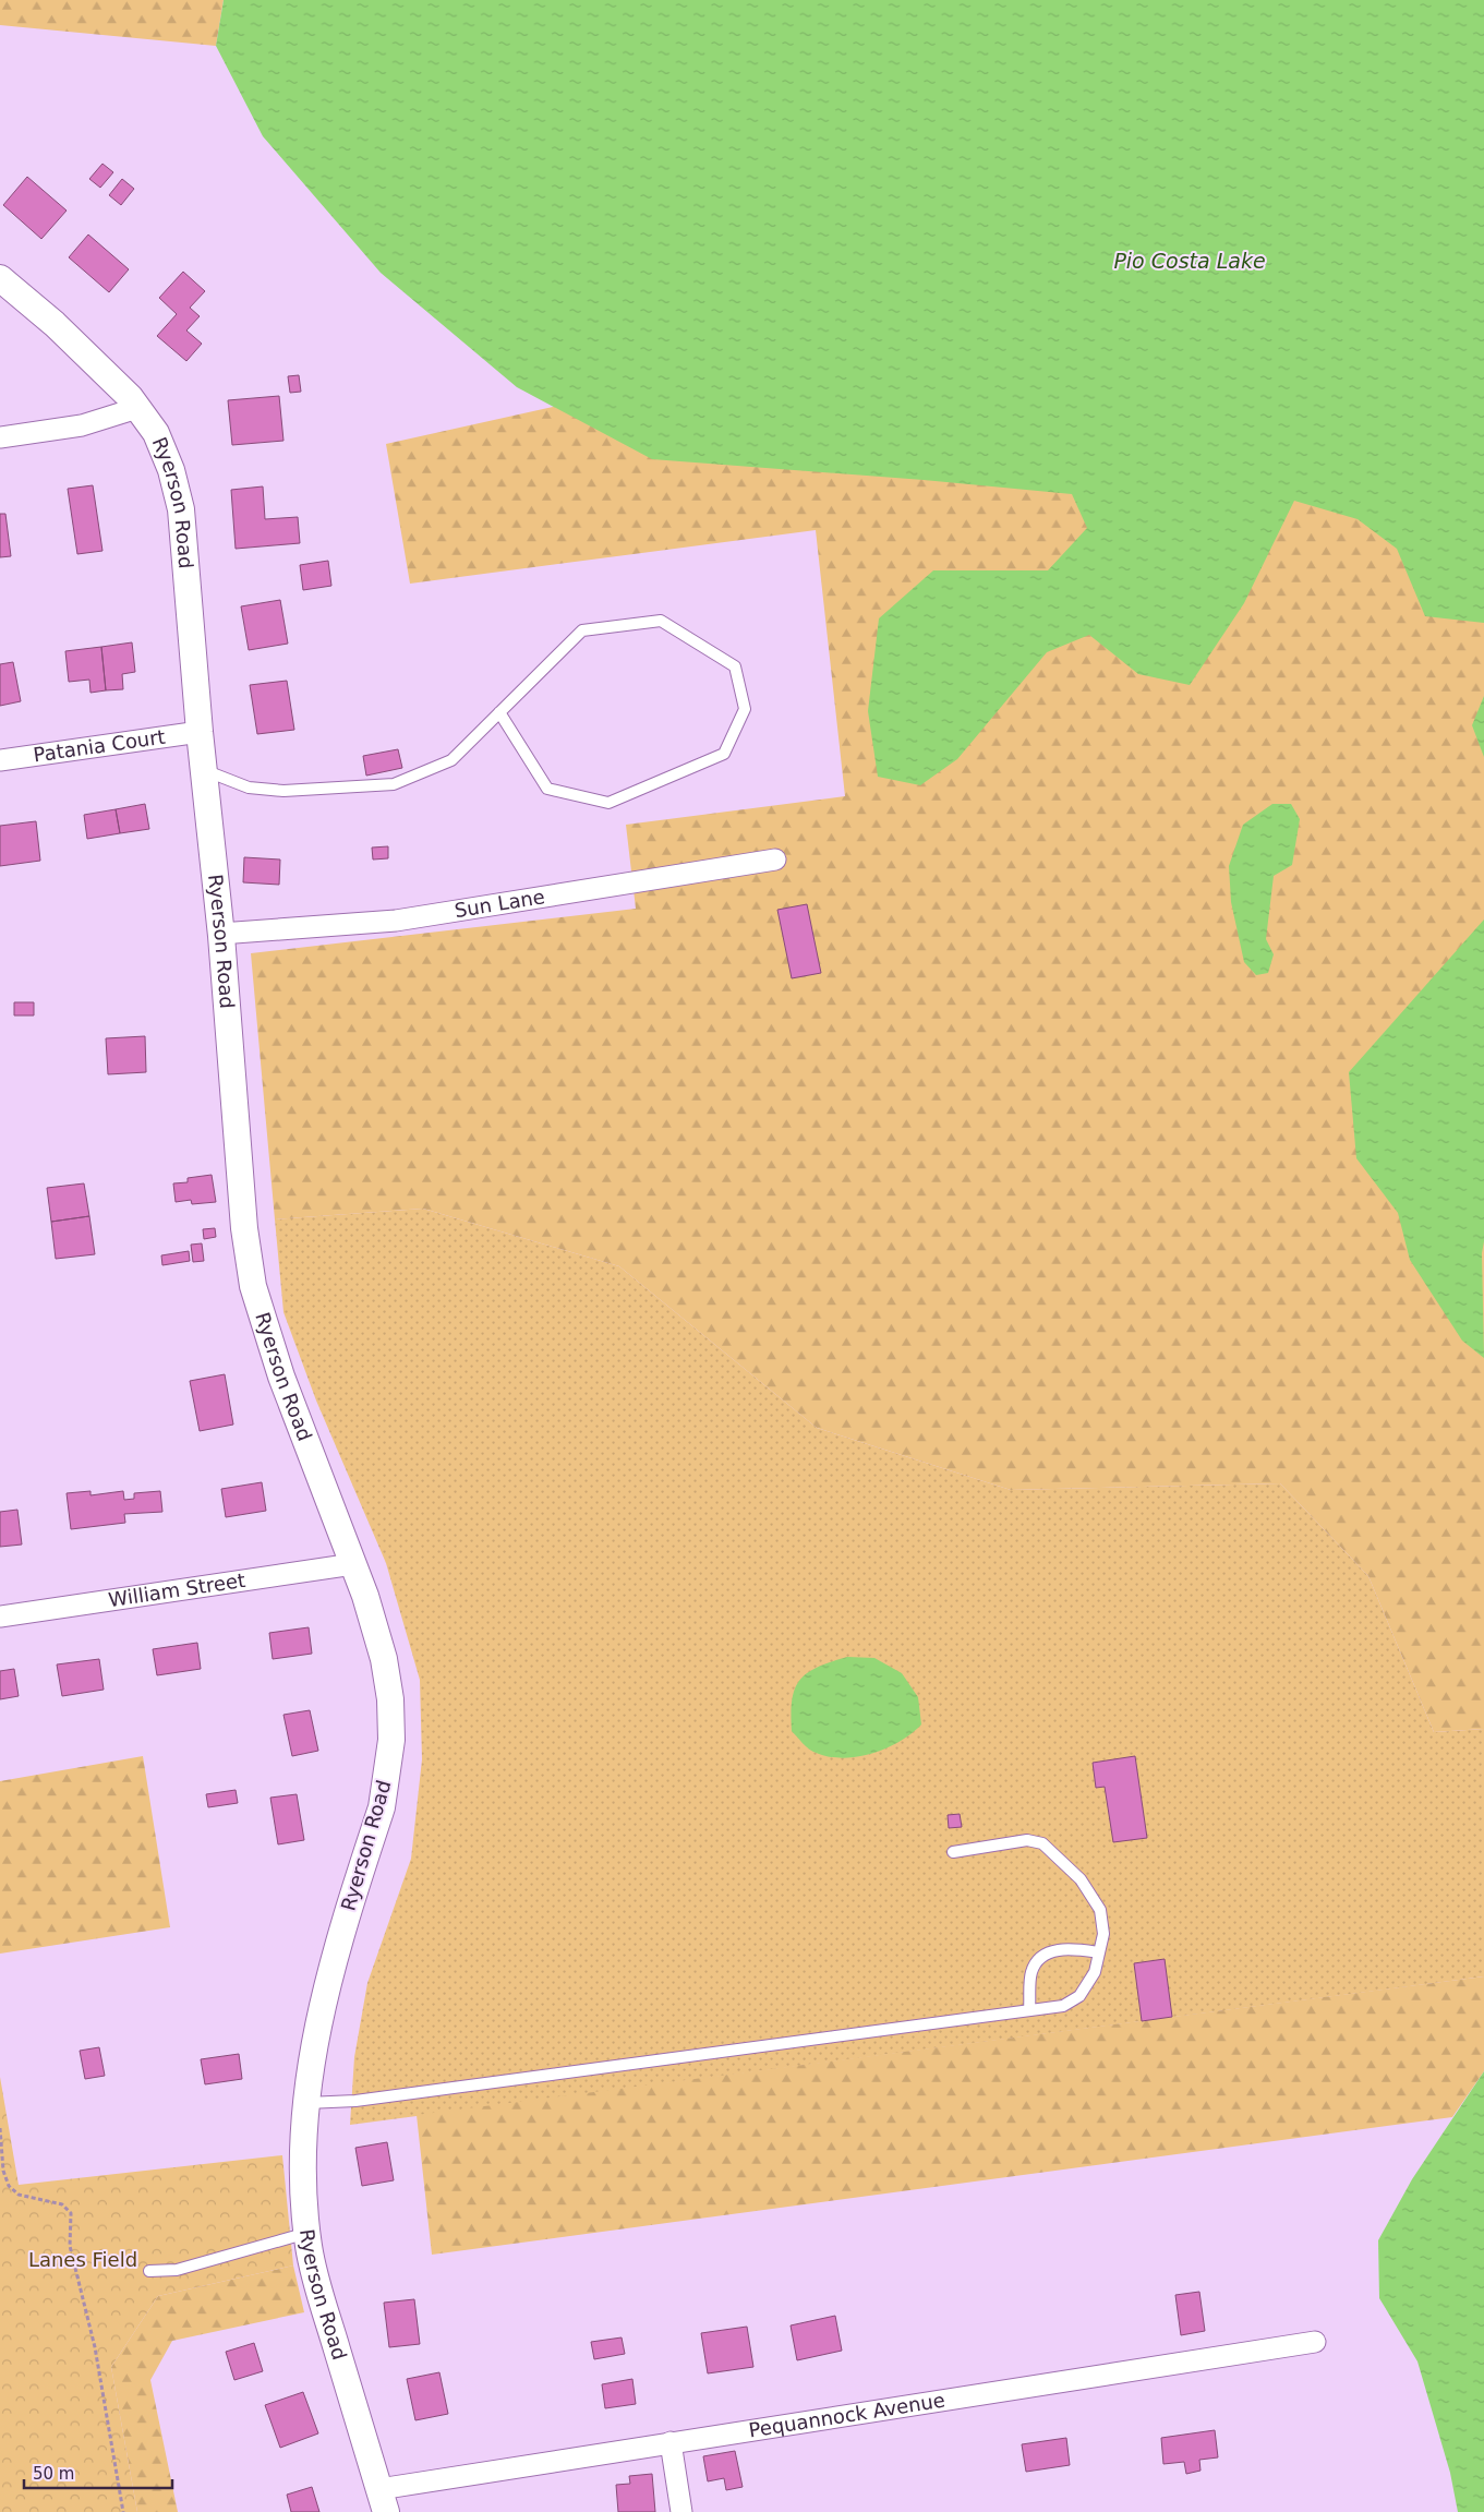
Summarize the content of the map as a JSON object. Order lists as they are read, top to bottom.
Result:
{
  "streets": {
    "street": [
      "Ryerson Road",
      "Patania Court",
      "Sun Lane",
      "William Street",
      "Pequannock Avenue"
    ]
  },
  "crossings": [
    ["Ryerson Road", "Patania Court"],
    ["Ryerson Road", "Sun Lane"],
    ["Ryerson Road", "William Street"],
    ["Ryerson Road", "Pequannock Avenue"]
  ],
  "water": ["Pio Costa Lake"],
  "parks": ["Lanes Field"],
  "scale_bar": "50 m"
}
